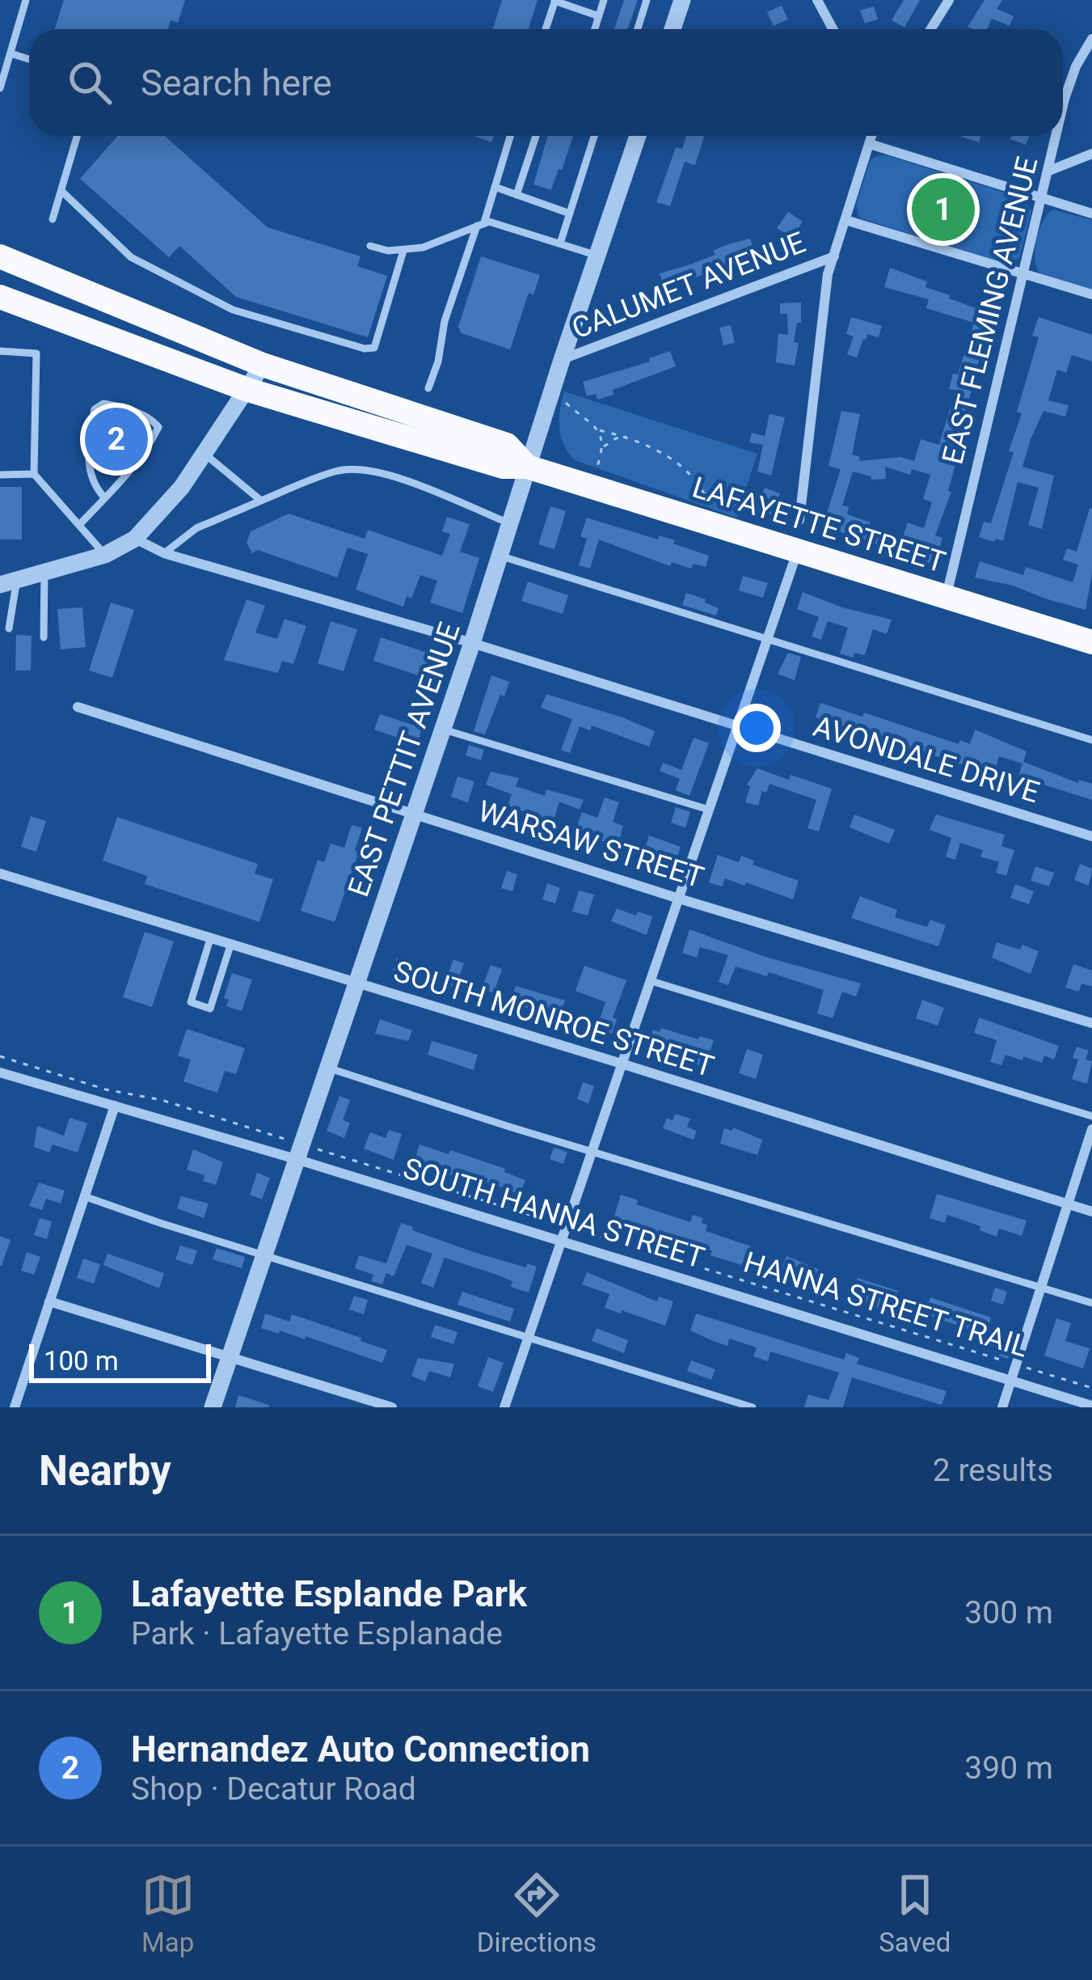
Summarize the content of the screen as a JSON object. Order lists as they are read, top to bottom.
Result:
{
  "streets": {
    "highway": ["LAFAYETTE STREET"],
    "street": [
      "CALUMET AVENUE",
      "EAST FLEMING AVENUE",
      "EAST PETTIT AVENUE",
      "AVONDALE DRIVE",
      "WARSAW STREET",
      "SOUTH MONROE STREET",
      "SOUTH HANNA STREET"
    ],
    "path": ["HANNA STREET TRAIL"]
  },
  "crossings": [
    ["CALUMET AVENUE", "EAST PETTIT AVENUE"],
    ["EAST FLEMING AVENUE", "LAFAYETTE STREET"],
    ["LAFAYETTE STREET", "EAST PETTIT AVENUE"],
    ["EAST PETTIT AVENUE", "AVONDALE DRIVE"],
    ["EAST PETTIT AVENUE", "WARSAW STREET"],
    ["EAST PETTIT AVENUE", "SOUTH MONROE STREET"],
    ["EAST PETTIT AVENUE", "SOUTH HANNA STREET"],
    ["EAST PETTIT AVENUE", "HANNA STREET TRAIL"],
    ["SOUTH HANNA STREET", "HANNA STREET TRAIL"]
  ],
  "scale_bar": "100 m",
  "page": {
    "search": "Search here",
    "pins": ["1", "2"],
    "scale": "100 m",
    "heading": ["Nearby", "2 results"],
    "list": [
      {
        "mark": "1",
        "name": "Lafayette Esplande Park",
        "note": "Park · Lafayette Esplanade",
        "value": "300 m"
      },
      {
        "mark": "2",
        "name": "Hernandez Auto Connection",
        "note": "Shop · Decatur Road",
        "value": "390 m"
      }
    ],
    "nav": ["Map", "Directions", "Saved"]
  }
}
